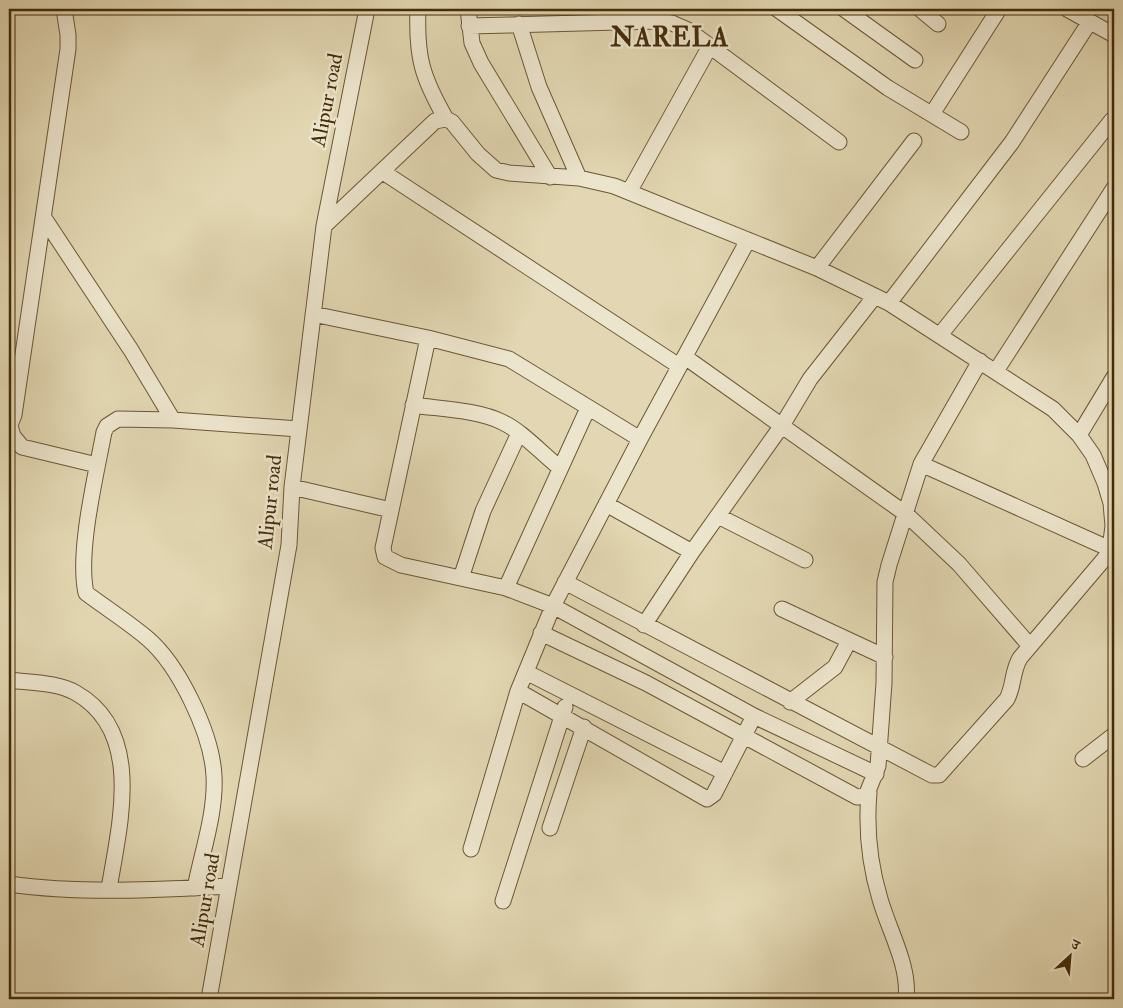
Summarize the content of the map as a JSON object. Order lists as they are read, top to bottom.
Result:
{
  "streets": {
    "street": ["Alipur road"]
  },
  "districts": ["NARELA"],
  "north": "top right"
}
